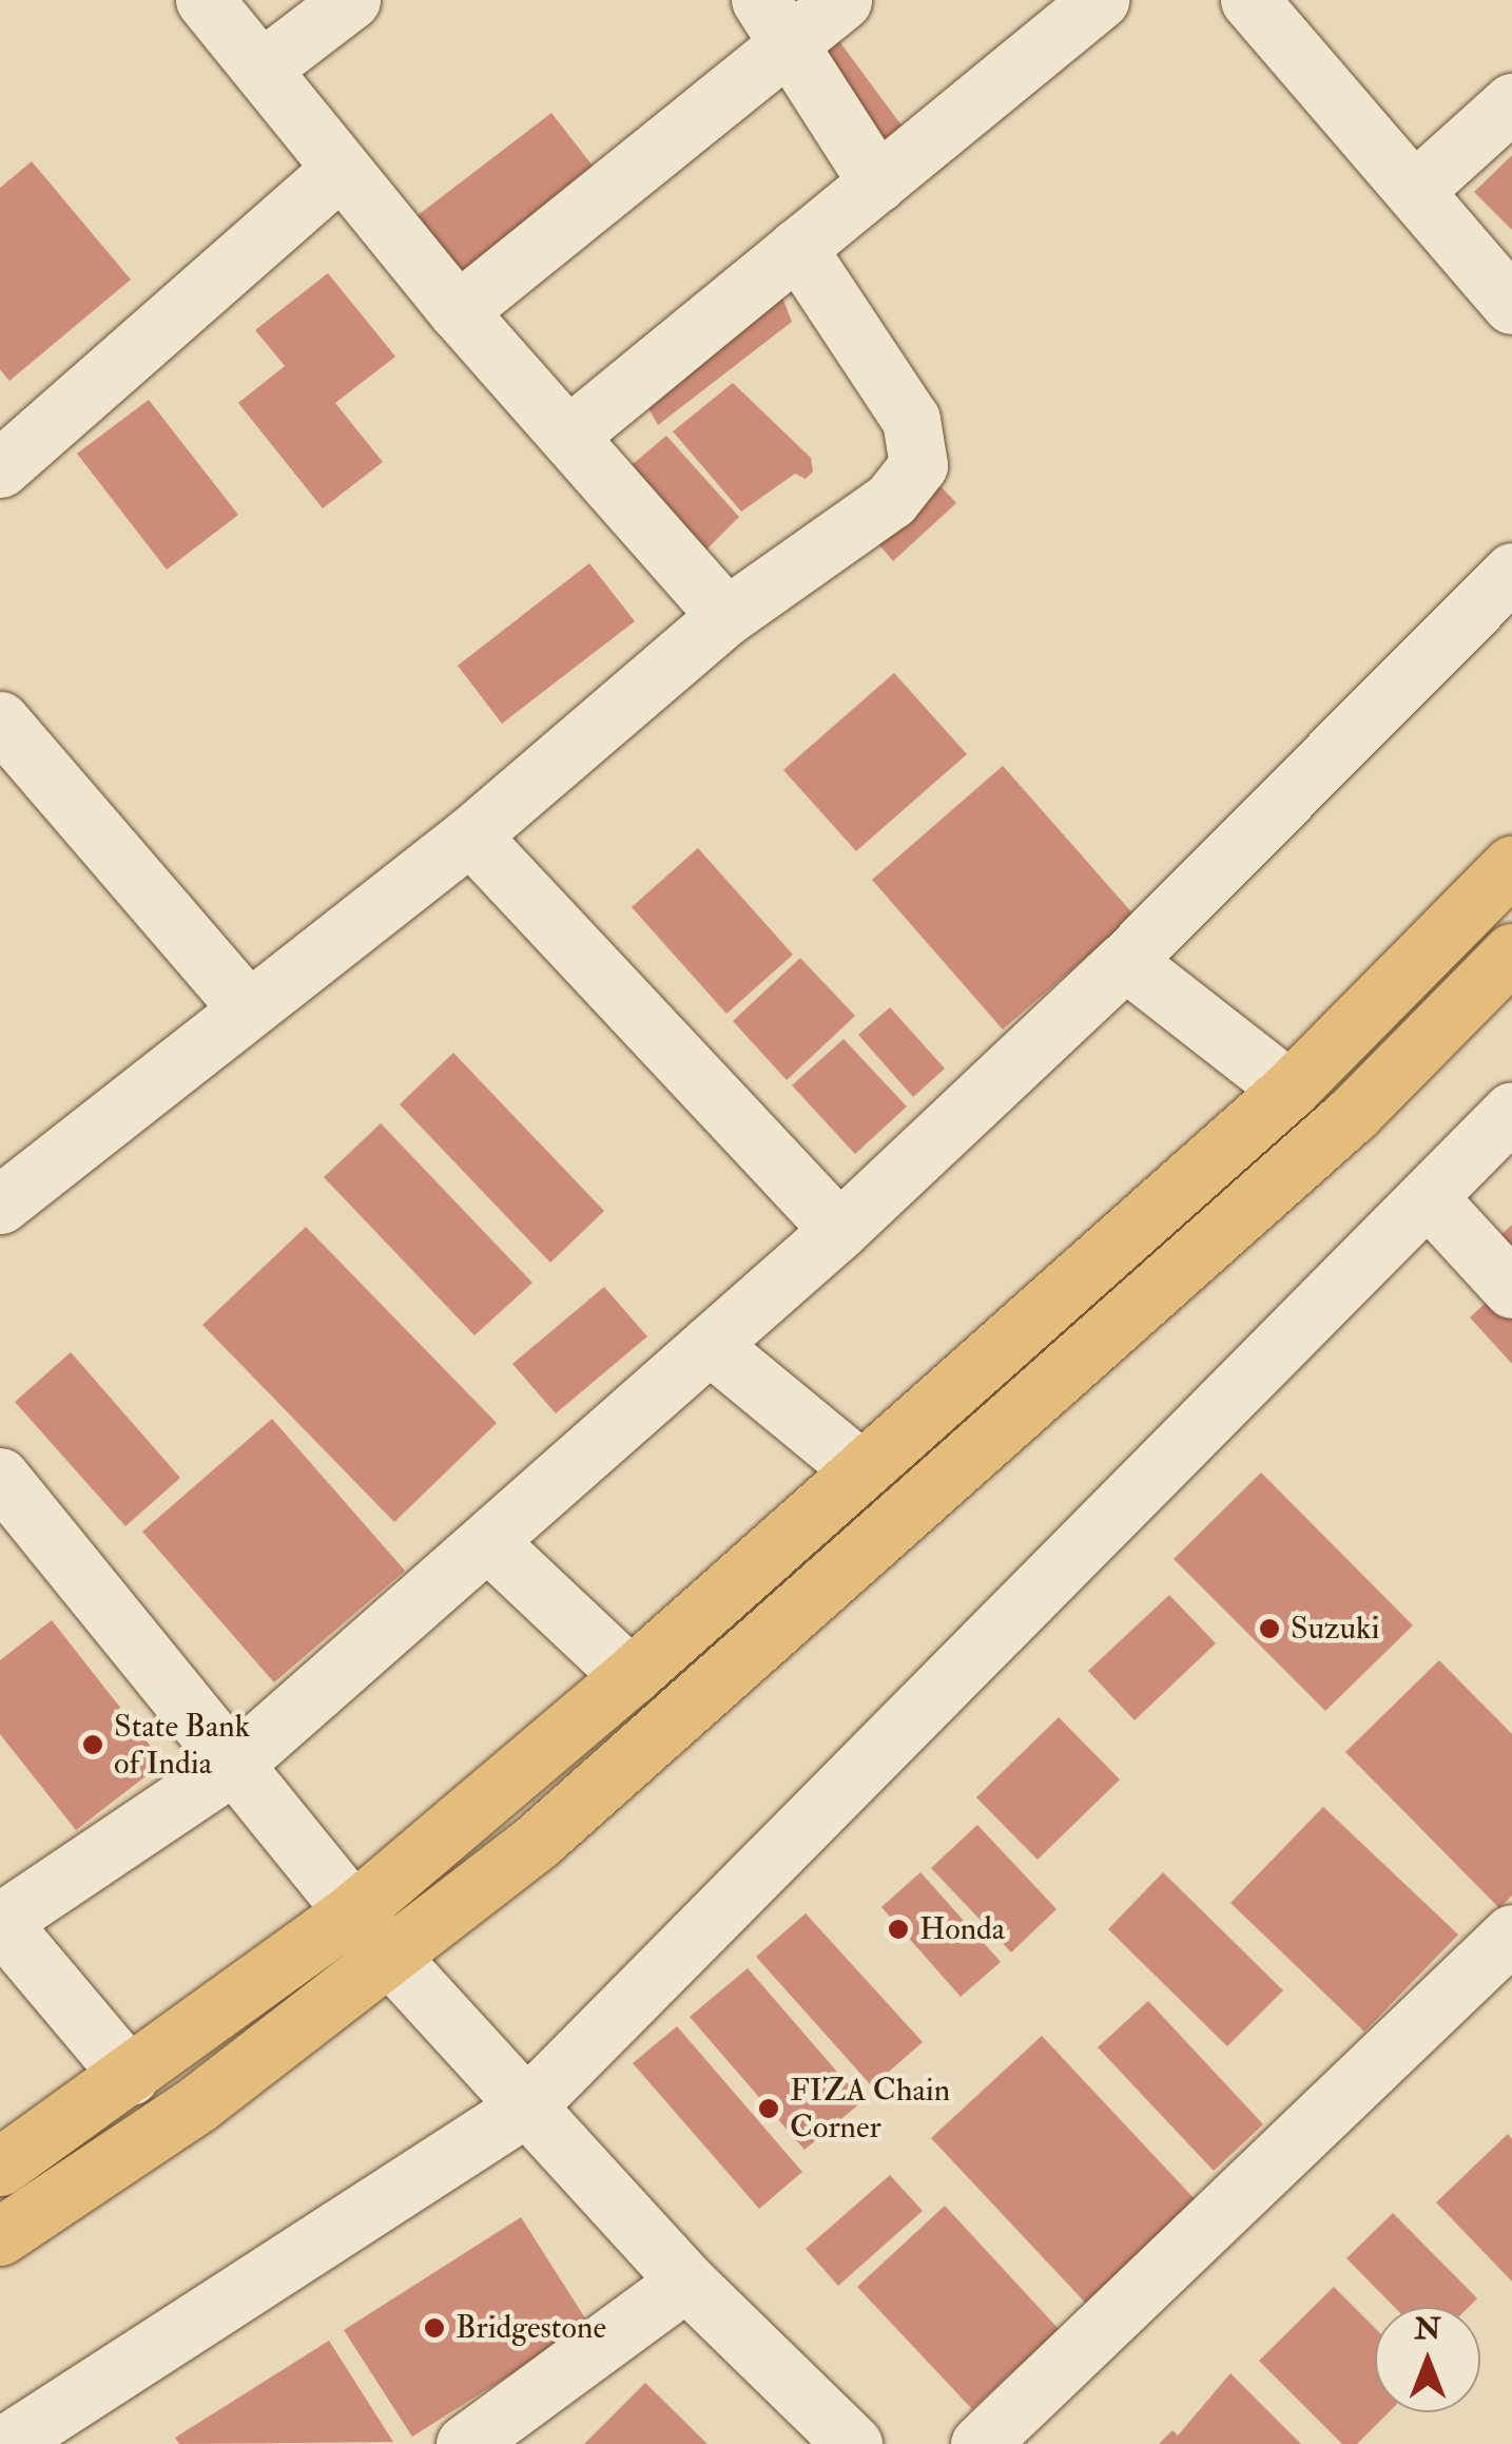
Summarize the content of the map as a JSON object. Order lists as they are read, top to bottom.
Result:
{
  "places": [
    "Suzuki",
    "State Bank of India",
    "Honda",
    "FIZA Chain Corner",
    "Bridgestone"
  ],
  "north": "top"
}
